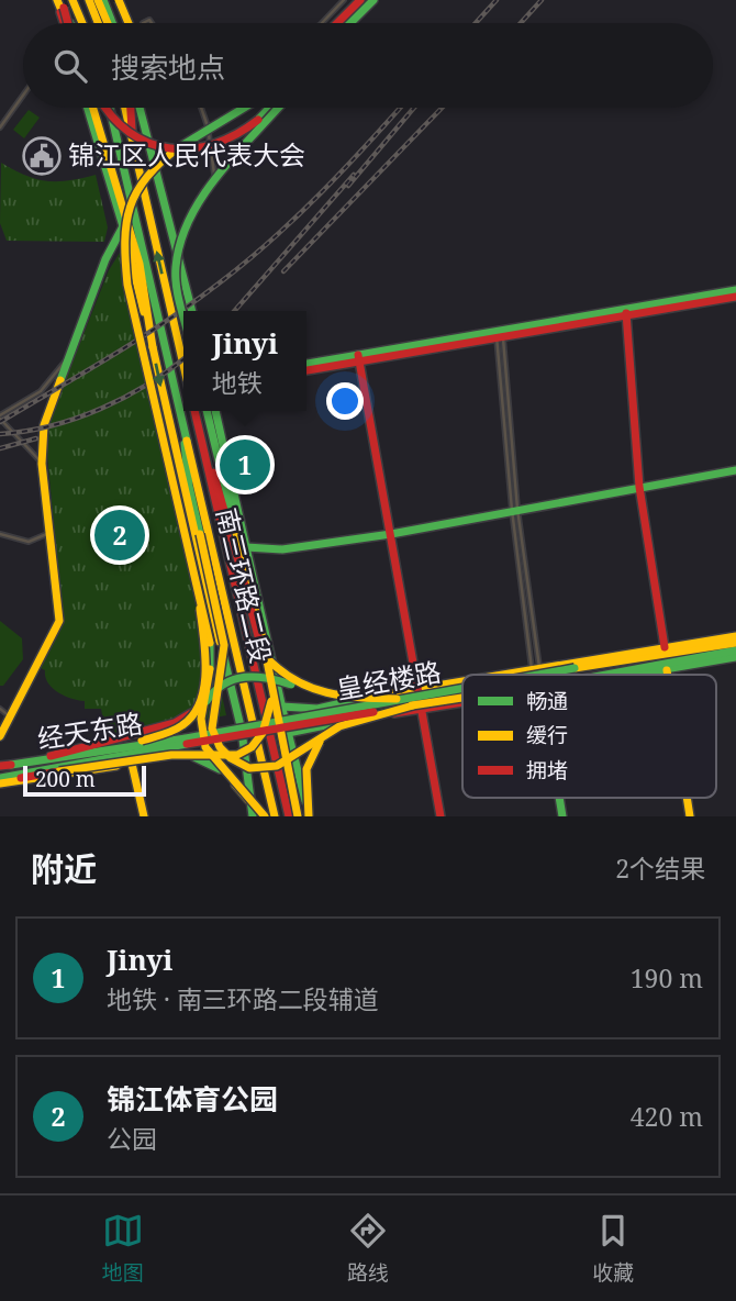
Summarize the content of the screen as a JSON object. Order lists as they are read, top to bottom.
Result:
{
  "streets": {
    "main road": ["南三环路二段", "皇经楼路", "经天东路"]
  },
  "crossings": [
    ["皇经楼路", "经天东路"]
  ],
  "places": {
    "public building": ["锦江区人民代表大会"]
  },
  "legend": ["畅通", "缓行", "拥堵"],
  "scale_bar": "200 m",
  "page": {
    "search": "搜索地点",
    "popup": ["Jinyi", "地铁"],
    "pins": ["1", "2"],
    "scale": "200 m",
    "heading": ["附近", "2个结果"],
    "list": [
      {
        "mark": "1",
        "name": "Jinyi",
        "note": "地铁 · 南三环路二段辅道",
        "value": "190 m"
      },
      {
        "mark": "2",
        "name": "锦江体育公园",
        "note": "公园",
        "value": "420 m"
      }
    ],
    "nav": ["地图", "路线", "收藏"]
  }
}
